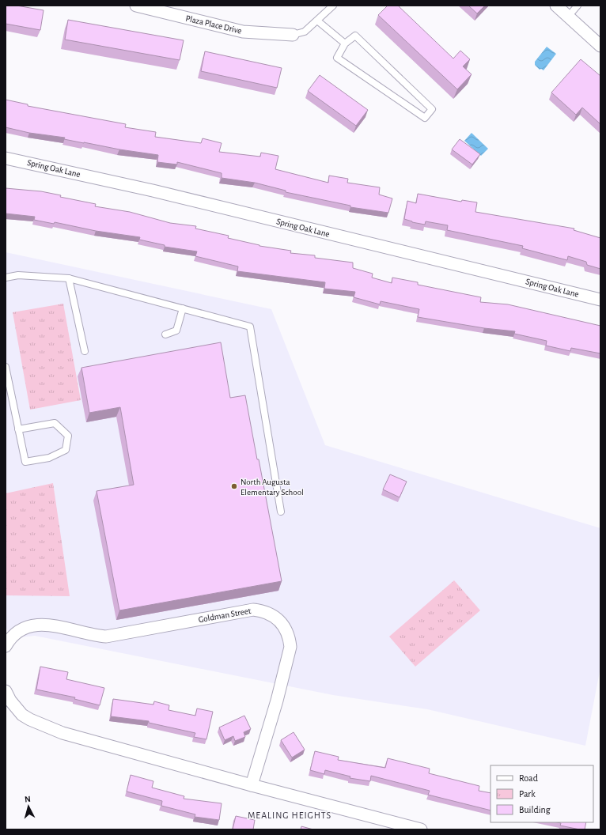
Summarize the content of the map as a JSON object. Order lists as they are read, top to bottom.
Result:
{
  "streets": {
    "street": ["Plaza Place Drive", "Spring Oak Lane", "Goldman Street"]
  },
  "districts": ["MEALING HEIGHTS"],
  "places": ["North Augusta Elementary School"],
  "legend": ["Road", "Park", "Building"],
  "north": "top"
}
